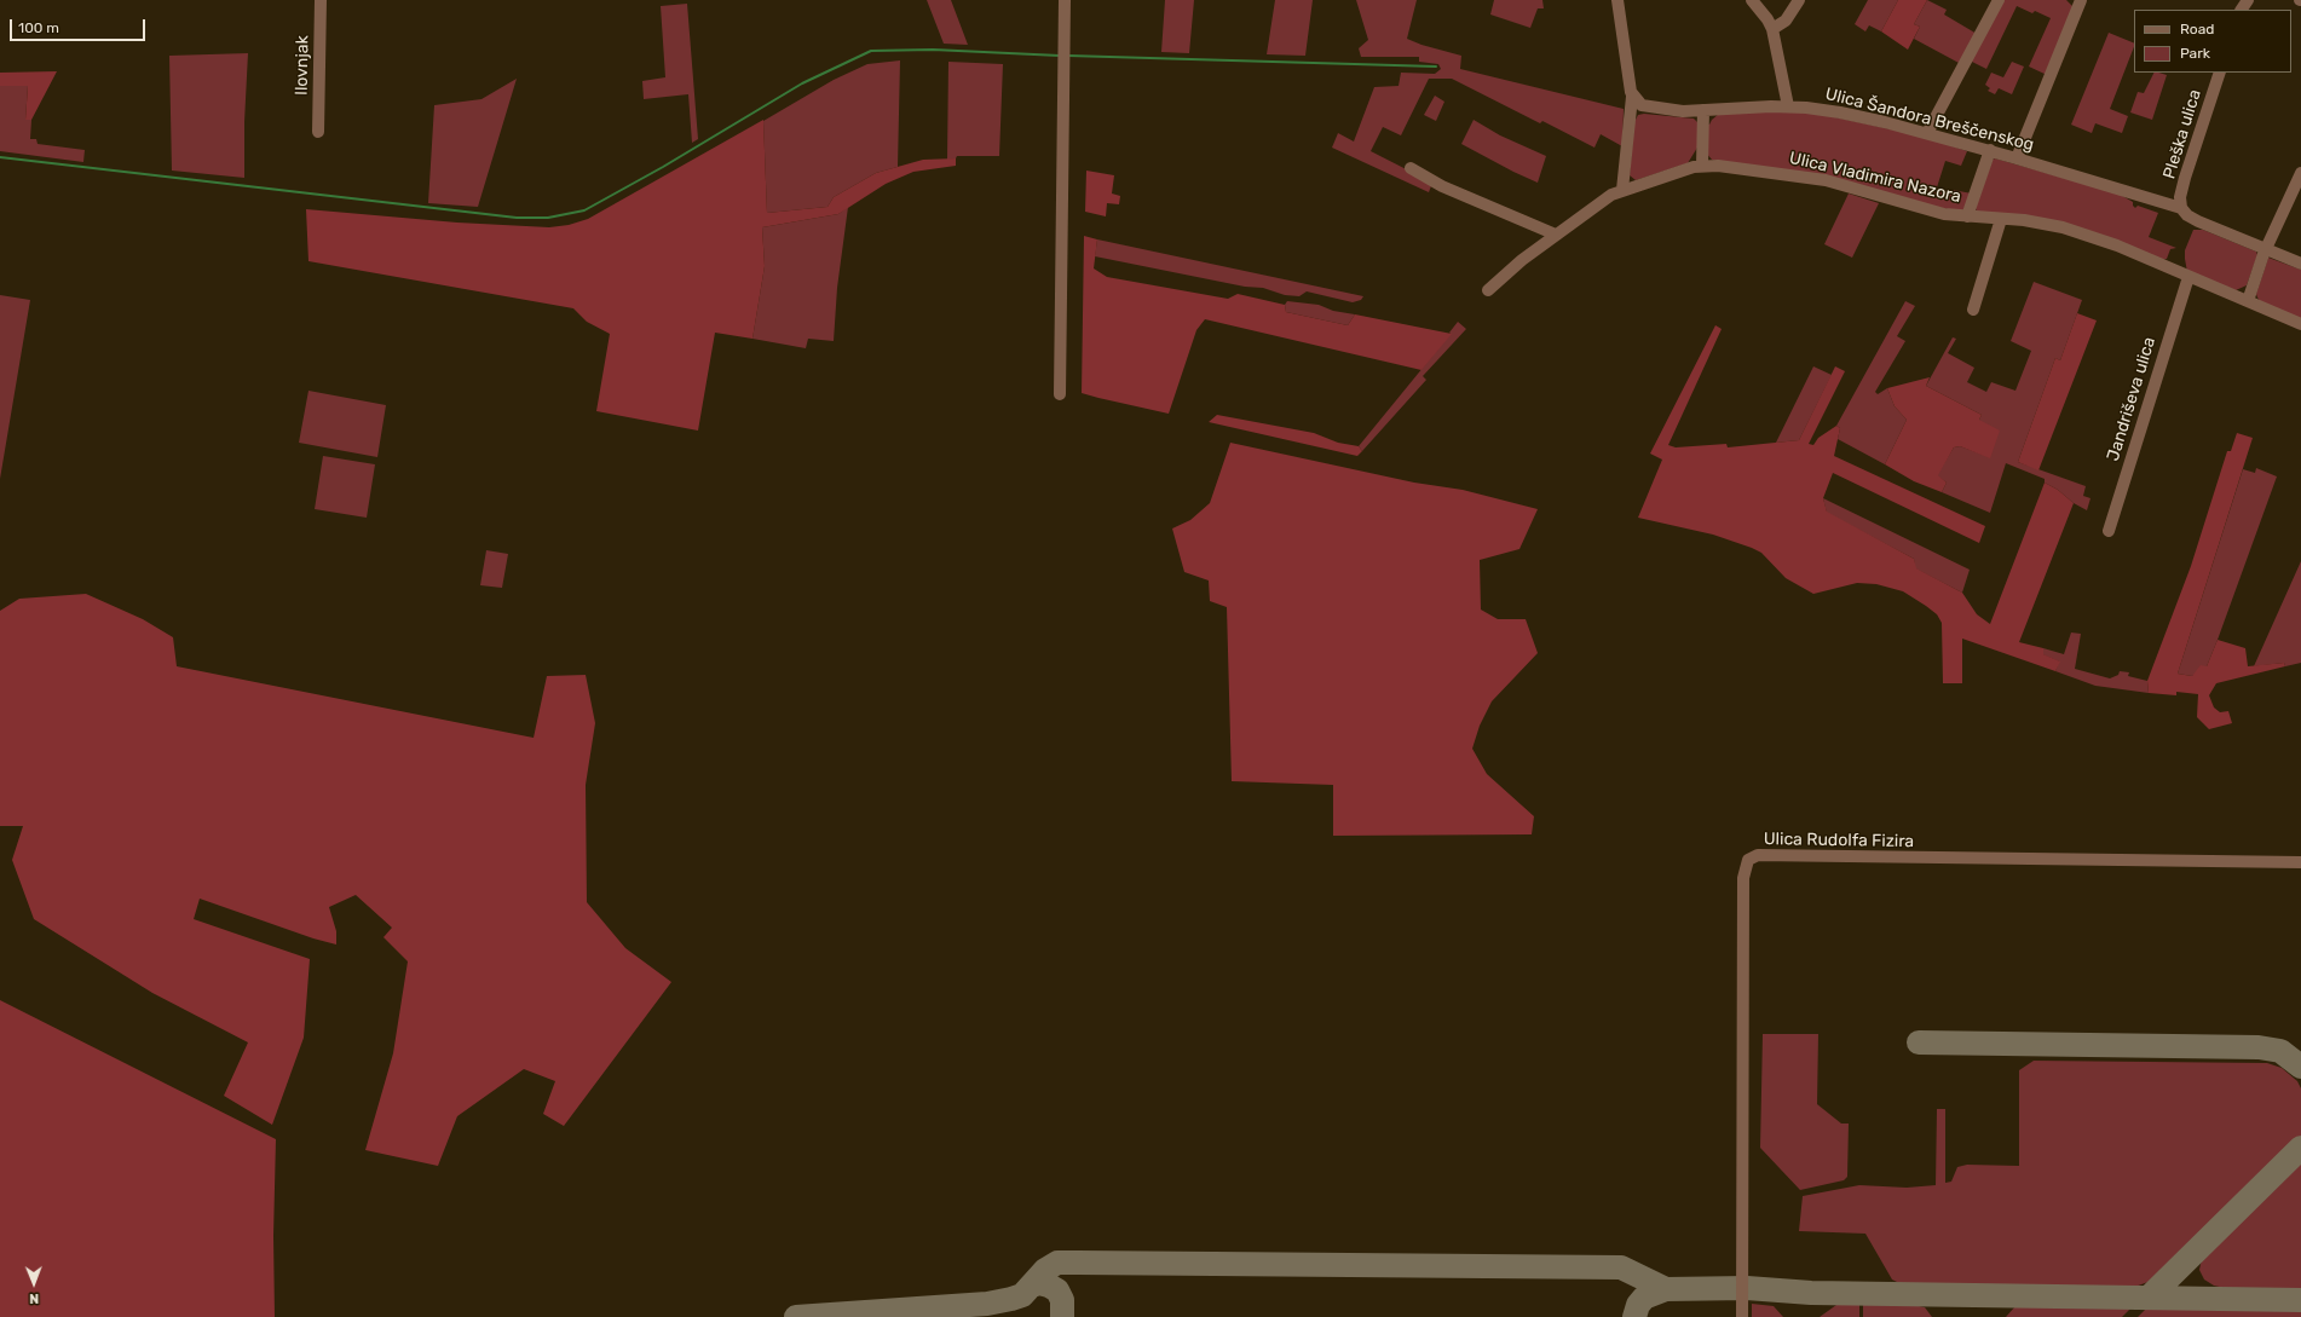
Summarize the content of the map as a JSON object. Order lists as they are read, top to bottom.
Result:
{
  "streets": {
    "street": [
      "Ilovnjak",
      "Ulica Šandora Breščenskog",
      "Pleška ulica",
      "Ulica Vladimira Nazora",
      "Jandriševa ulica",
      "Ulica Rudolfa Fizira"
    ]
  },
  "crossings": [
    ["Ulica Šandora Breščenskog", "Pleška ulica"],
    ["Ulica Vladimira Nazora", "Jandriševa ulica"]
  ],
  "legend": ["Road", "Park"],
  "scale_bar": "100 m",
  "north": "bottom"
}
